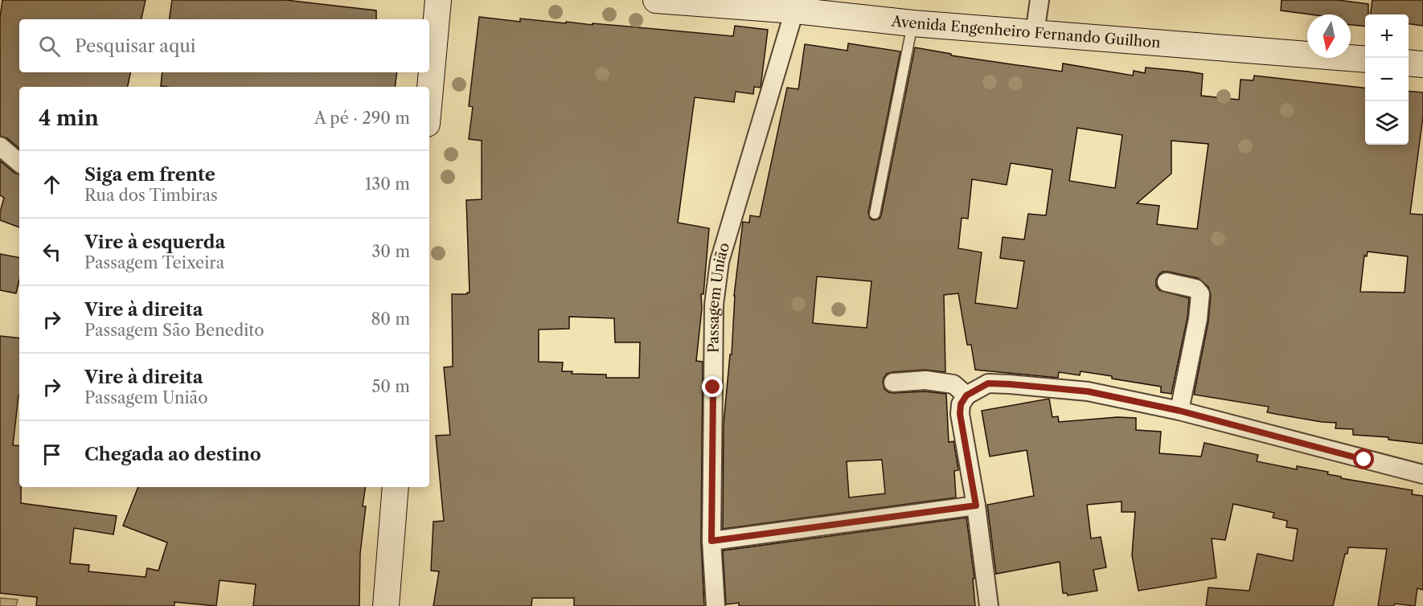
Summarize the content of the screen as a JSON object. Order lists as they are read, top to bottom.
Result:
{
  "streets": {
    "main road": ["Avenida Engenheiro Fernando Guilhon"],
    "street": ["Passagem União"]
  },
  "crossings": [
    ["Avenida Engenheiro Fernando Guilhon", "Passagem União"]
  ],
  "north": "bottom",
  "page": {
    "map_buttons": ["+", "−"],
    "search": "Pesquisar aqui",
    "heading": ["4 min", "A pé · 290 m"],
    "list": [
      ["Siga em frente", "Rua dos Timbiras", "130 m"],
      ["Vire à esquerda", "Passagem Teixeira", "30 m"],
      ["Vire à direita", "Passagem São Benedito", "80 m"],
      ["Vire à direita", "Passagem União", "50 m"],
      "Chegada ao destino"
    ]
  }
}
